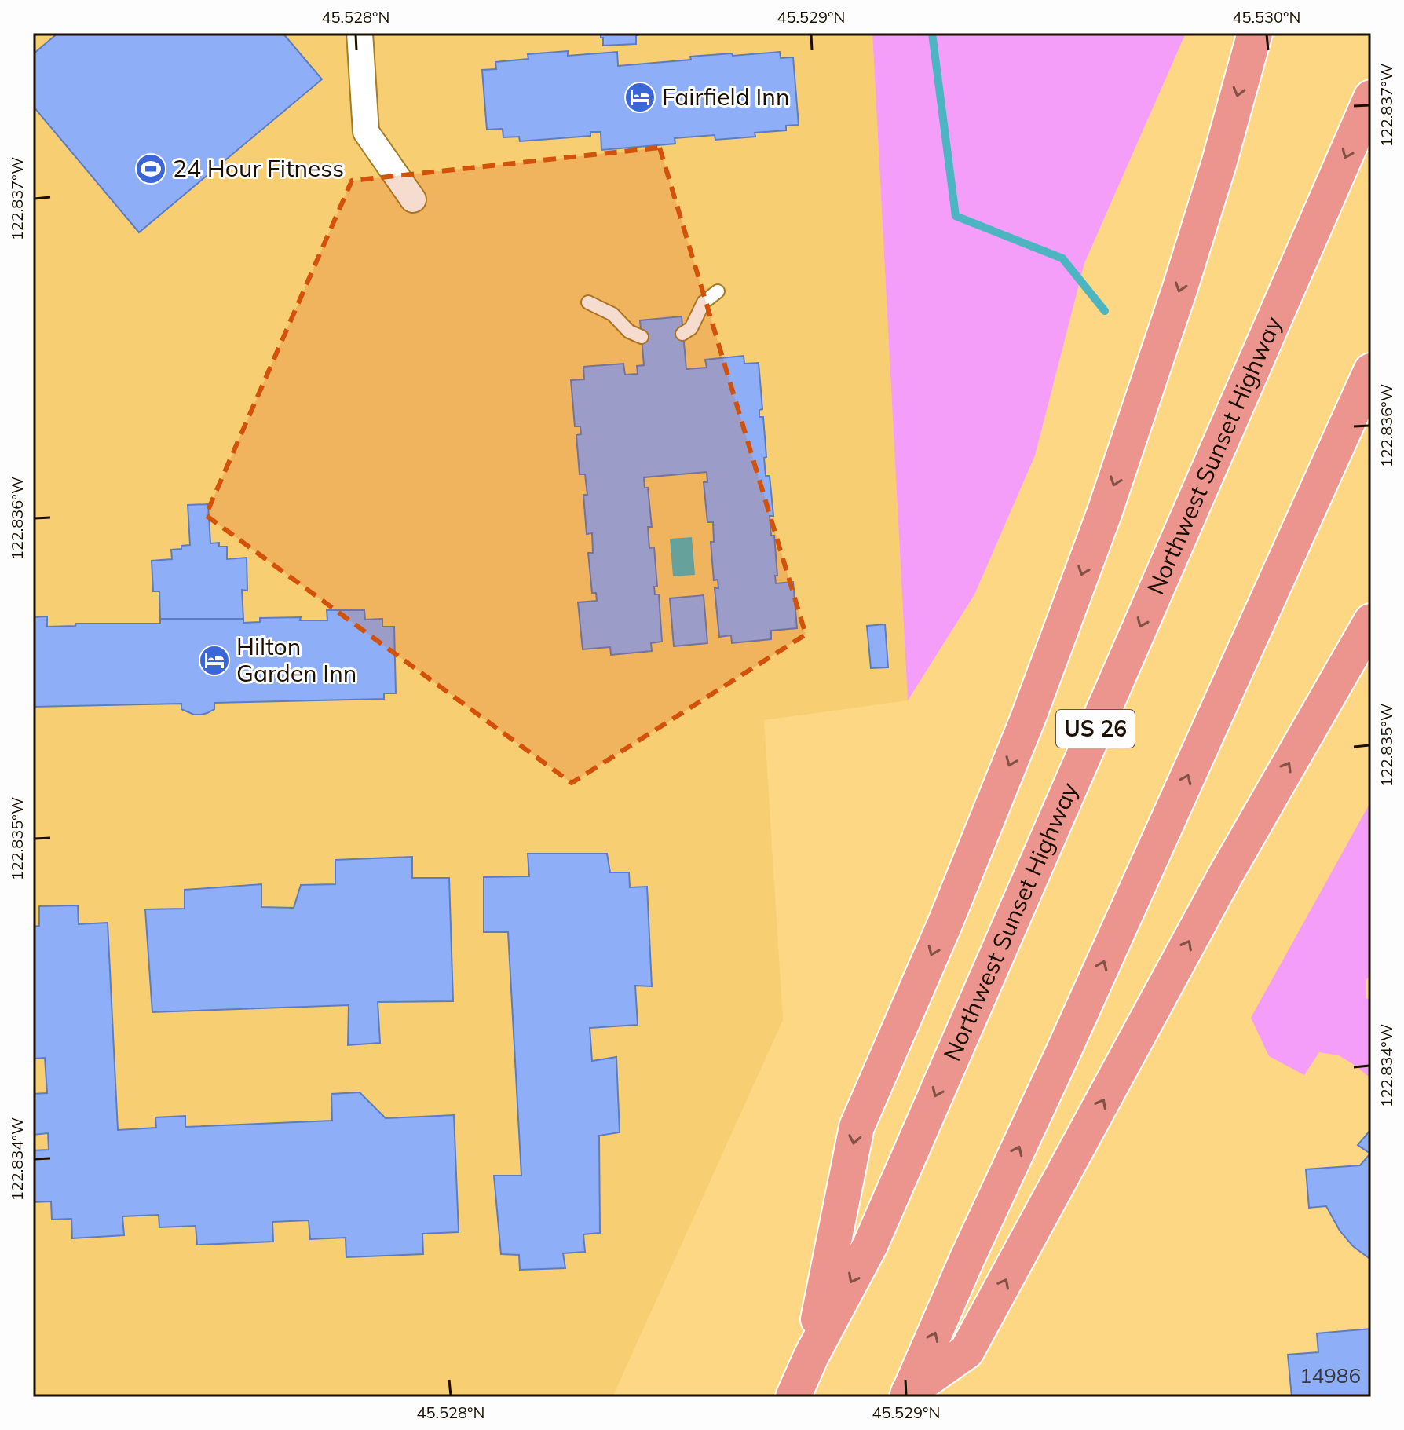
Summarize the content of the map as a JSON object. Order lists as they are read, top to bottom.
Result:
{
  "streets": {
    "highway": ["Northwest Sunset Highway", "US 26"]
  },
  "places": {
    "hotel": ["Fairfield Inn", "Hilton Garden Inn"],
    "sports": ["24 Hour Fitness"]
  },
  "house_numbers": ["14986"],
  "coordinates": [
    "45.528°N",
    "45.529°N",
    "45.530°N",
    "122.837°W",
    "122.836°W",
    "122.835°W",
    "122.834°W"
  ]
}
